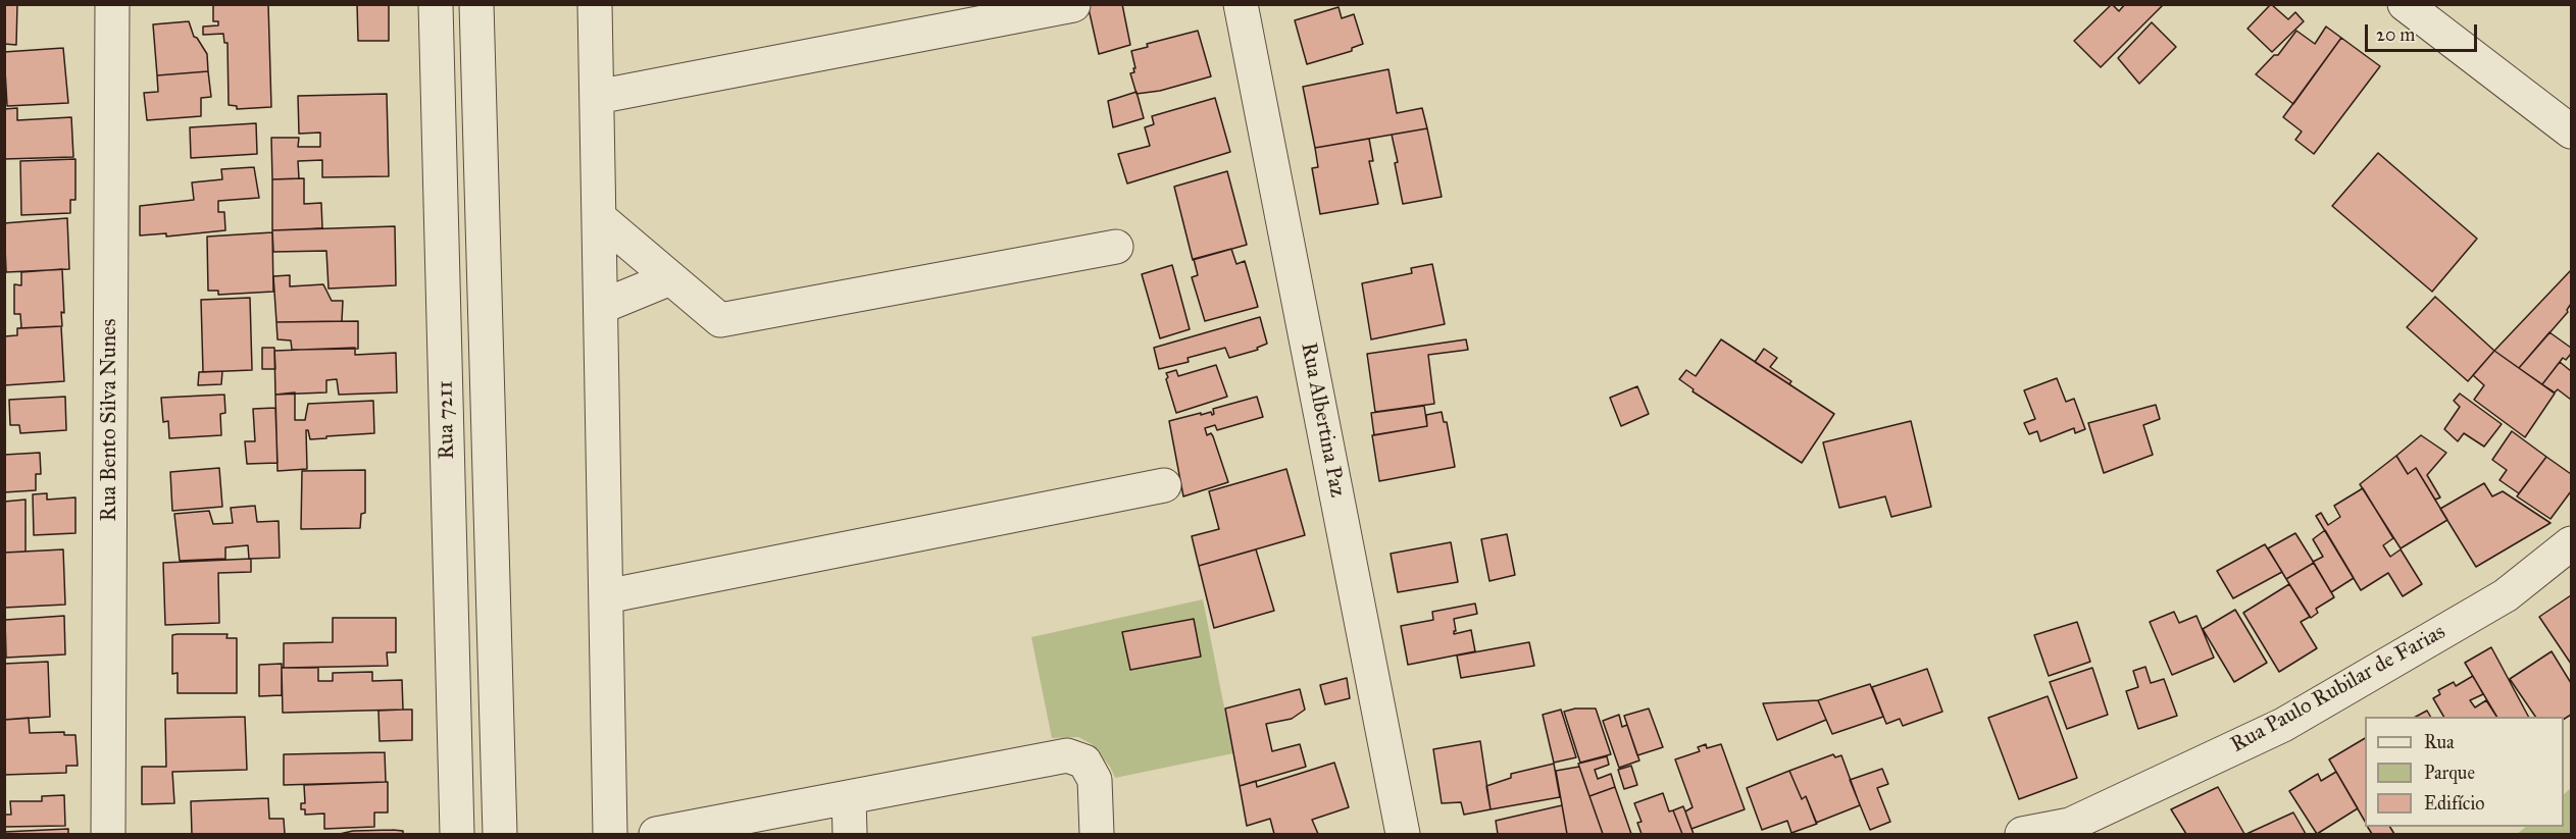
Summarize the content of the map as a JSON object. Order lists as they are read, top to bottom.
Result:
{
  "streets": {
    "street": [
      "Rua Bento Silva Nunes",
      "Rua 7211",
      "Rua Albertina Paz",
      "Rua Paulo Rubilar de Farias"
    ]
  },
  "legend": ["Rua", "Parque", "Edifício"],
  "scale_bar": "20 m"
}
